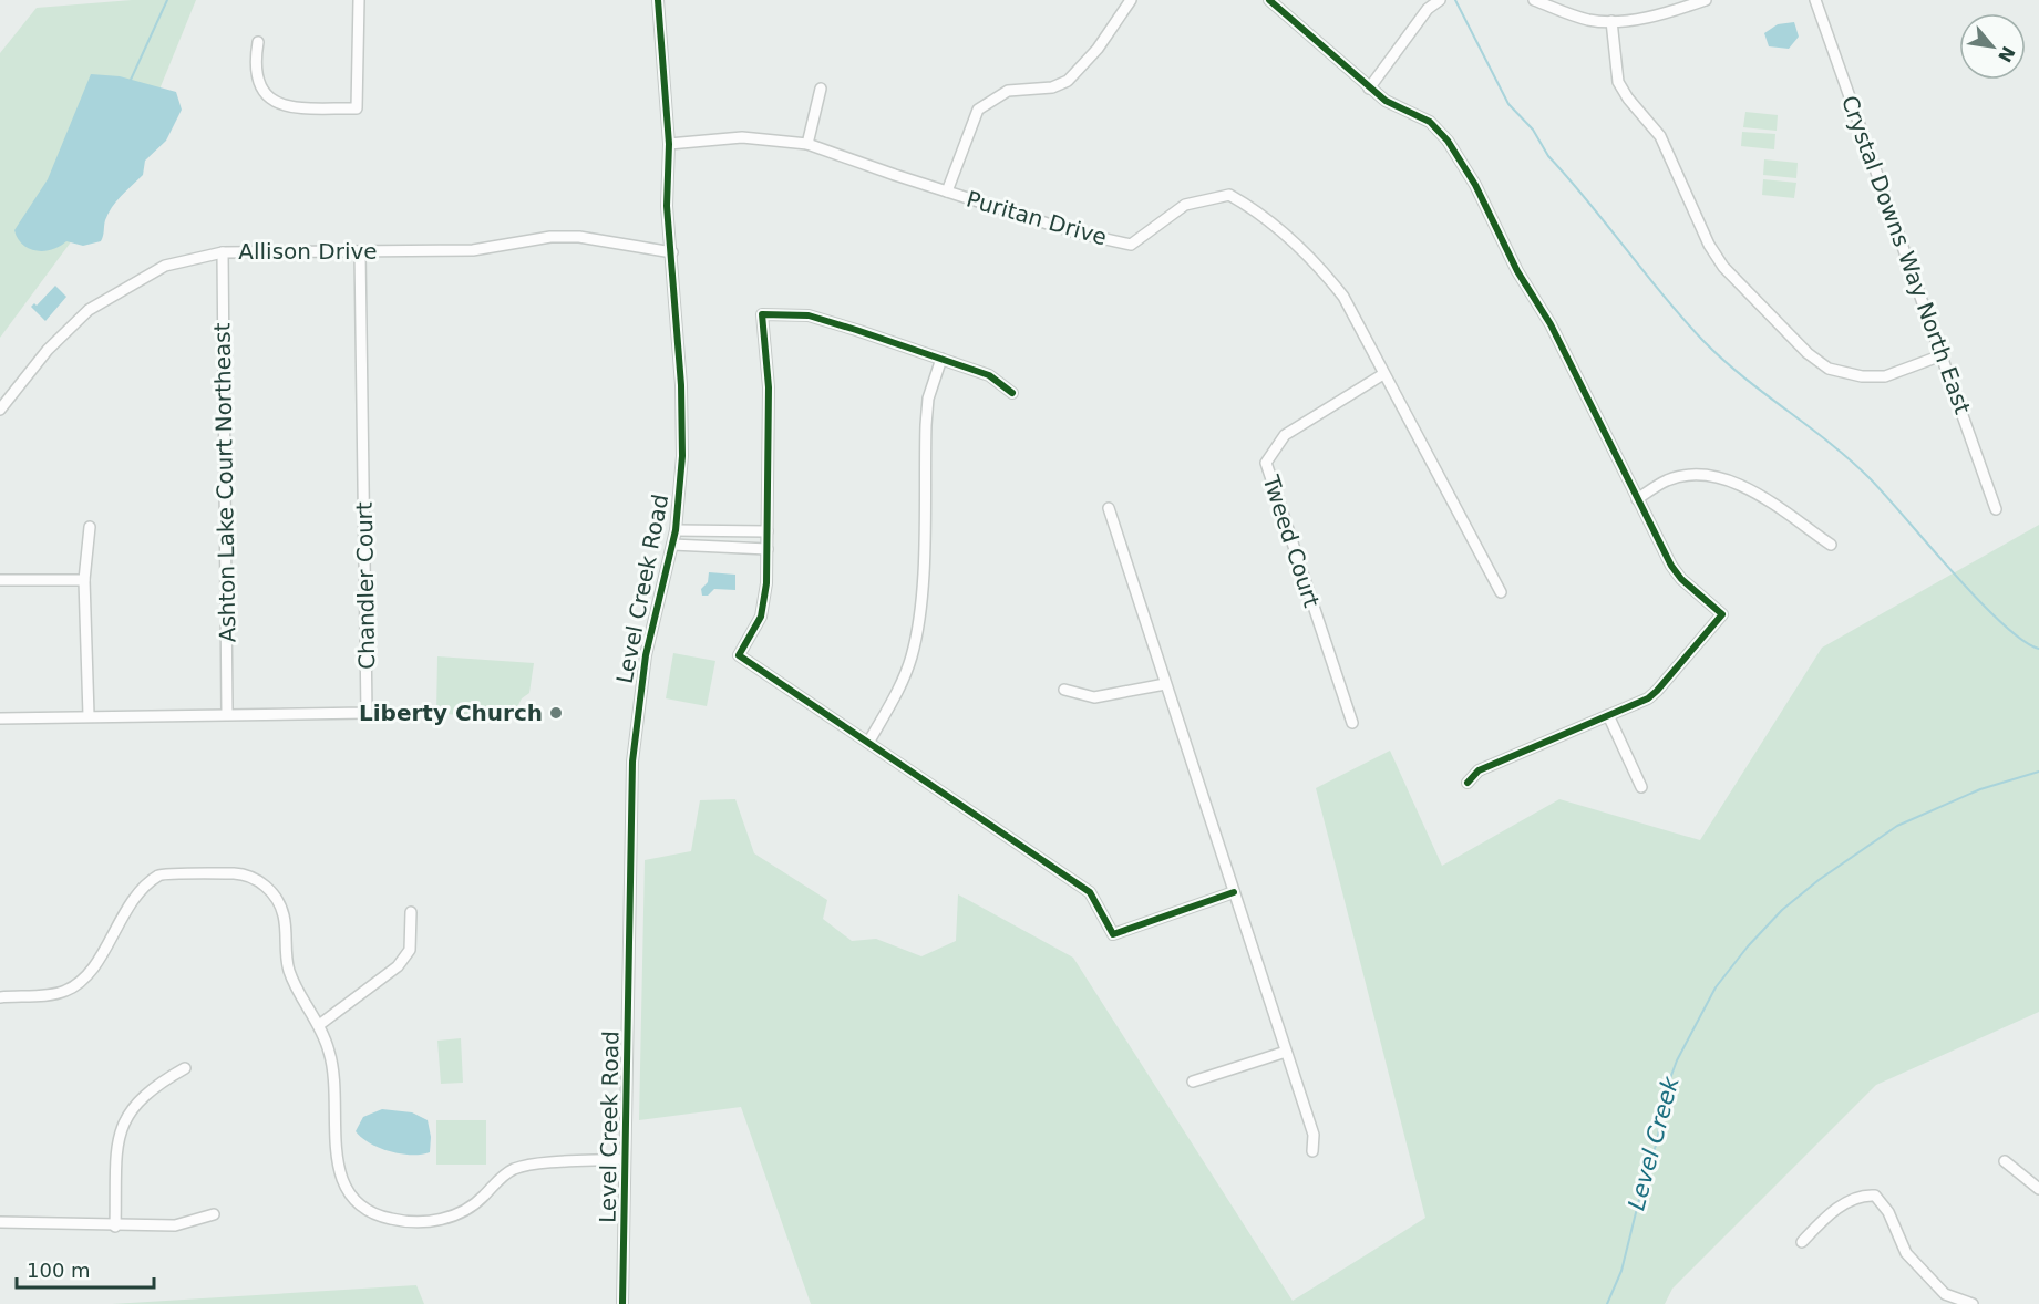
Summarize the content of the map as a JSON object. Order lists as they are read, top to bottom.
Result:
{
  "streets": {
    "street": [
      "Puritan Drive",
      "Allison Drive",
      "Crystal Downs Way North East",
      "Ashton Lake Court Northeast",
      "Tweed Court",
      "Chandler Court",
      "Level Creek Road"
    ]
  },
  "crossings": [
    ["Puritan Drive", "Tweed Court"],
    ["Puritan Drive", "Level Creek Road"],
    ["Allison Drive", "Ashton Lake Court Northeast"],
    ["Allison Drive", "Chandler Court"],
    ["Allison Drive", "Level Creek Road"],
    ["Ashton Lake Court Northeast", "Chandler Court"]
  ],
  "water": ["Level Creek"],
  "places": ["Liberty Church"],
  "scale_bar": "100 m",
  "north": "bottom right"
}
